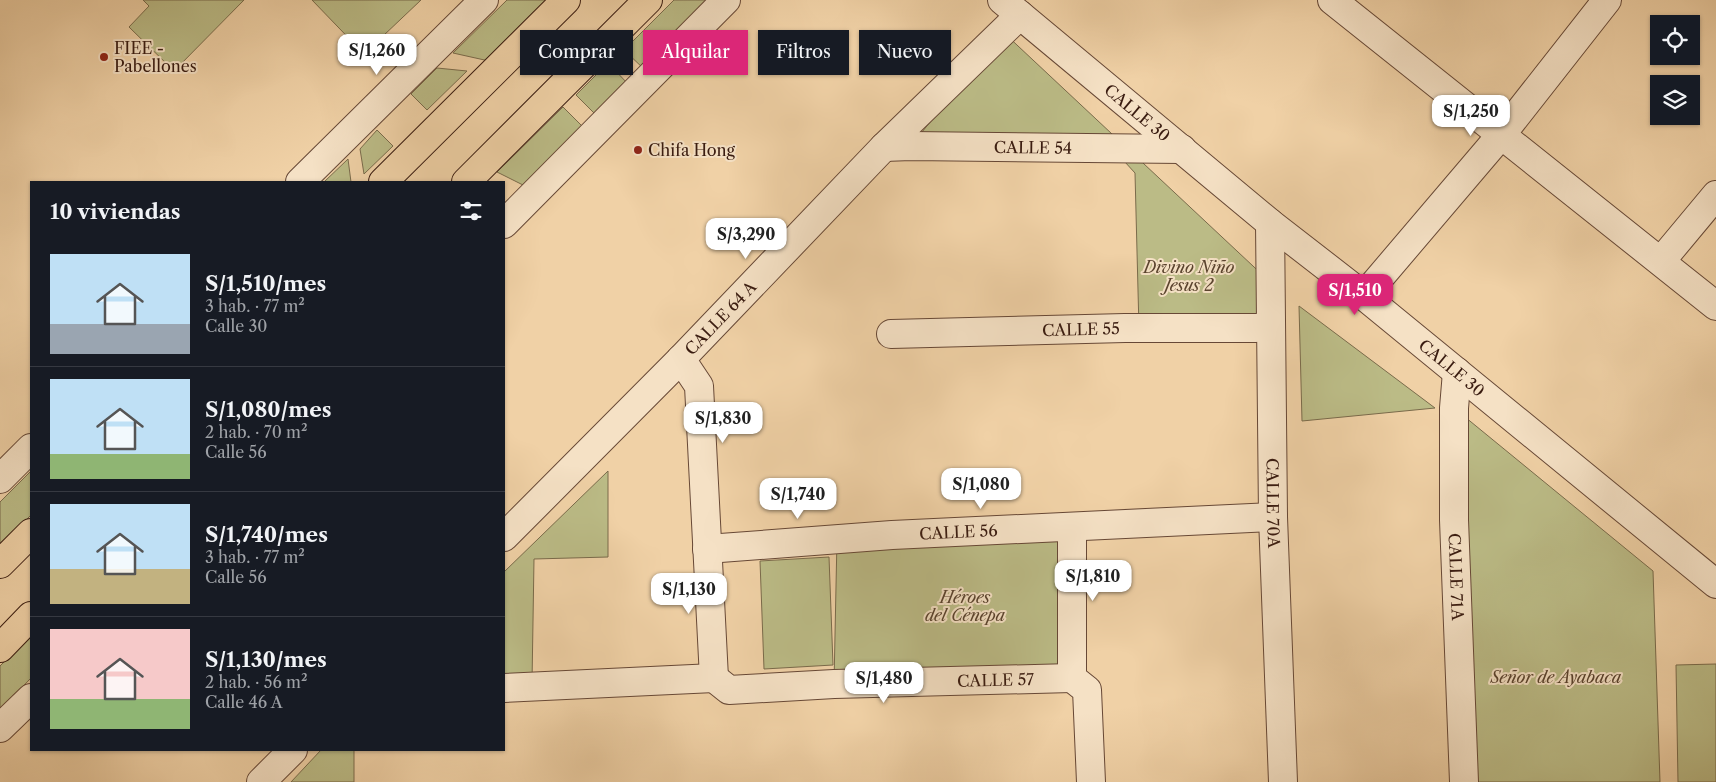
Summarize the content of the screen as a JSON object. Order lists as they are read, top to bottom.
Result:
{
  "streets": {
    "street": [
      "CALLE 30",
      "CALLE 54",
      "CALLE 64 A",
      "CALLE 55",
      "CALLE 70A",
      "CALLE 56",
      "CALLE 71A",
      "CALLE 57"
    ]
  },
  "crossings": [
    ["CALLE 30", "CALLE 54"],
    ["CALLE 30", "CALLE 64 A"],
    ["CALLE 30", "CALLE 70A"],
    ["CALLE 30", "CALLE 71A"],
    ["CALLE 54", "CALLE 64 A"],
    ["CALLE 55", "CALLE 70A"],
    ["CALLE 70A", "CALLE 56"]
  ],
  "parks": ["Divino Niño Jesus 2", "Héroes del Cénepa", "Señor de Ayabaca"],
  "places": ["FIEE - Pabellones", "Chifa Hong"],
  "page": {
    "chip": [
      "Comprar",
      "Alquilar",
      "Filtros",
      "Nuevo"
    ],
    "price": [
      "S/1,260",
      "S/1,250",
      "S/3,290",
      "S/1,510",
      "S/1,830",
      "S/1,080",
      "S/1,740",
      "S/1,810",
      "S/1,130",
      "S/1,480"
    ],
    "heading": "10 viviendas",
    "list": [
      {
        "name": "S/1,510/mes",
        "note": "3 hab. · 77 m² · Calle 30"
      },
      {
        "name": "S/1,080/mes",
        "note": "2 hab. · 70 m² · Calle 56"
      },
      {
        "name": "S/1,740/mes",
        "note": "3 hab. · 77 m² · Calle 56"
      },
      {
        "name": "S/1,130/mes",
        "note": "2 hab. · 56 m² · Calle 46 A"
      }
    ]
  }
}
